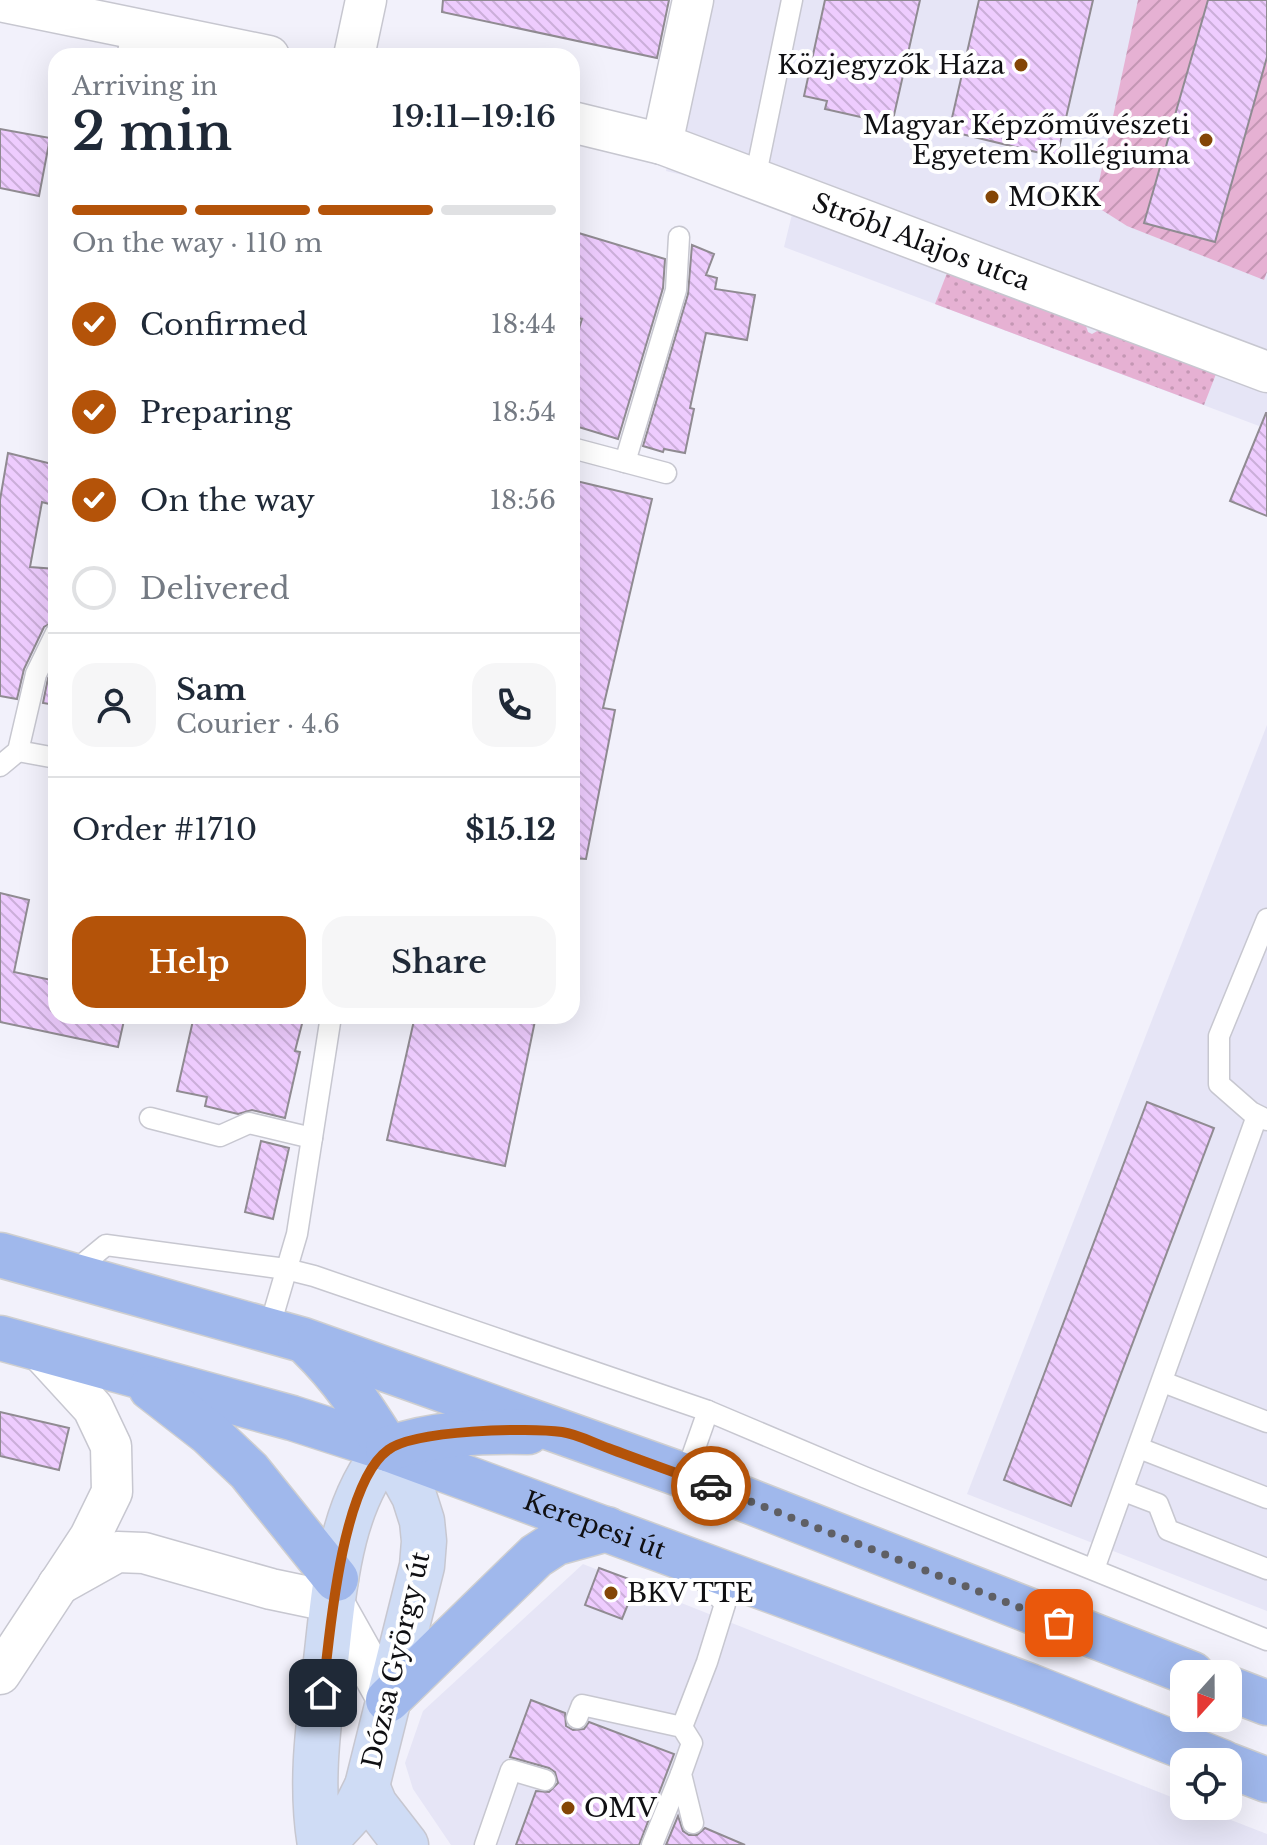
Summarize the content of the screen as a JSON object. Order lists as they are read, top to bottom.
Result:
{
  "streets": {
    "main road": ["Kerepesi út", "Dózsa György út"],
    "street": ["Stróbl Alajos utca"]
  },
  "crossings": [
    ["Kerepesi út", "Dózsa György út"]
  ],
  "places": [
    "Közjegyzők Háza",
    "Magyar Képzőművészeti Egyetem Kollégiuma",
    "MOKK",
    "BKV TTE",
    "OMV"
  ],
  "north": "bottom",
  "page": {
    "heading": ["2 min", "Arriving in", "19:11–19:16"],
    "panel": [
      "Sam",
      "Courier · 4.6",
      "Order #1710",
      "$15.12"
    ],
    "bar": "On the way · 110 m",
    "list": [
      ["Confirmed", "18:44"],
      ["Preparing", "18:54"],
      ["On the way", "18:56"],
      "Delivered"
    ],
    "buttons": ["Help", "Share"]
  }
}
